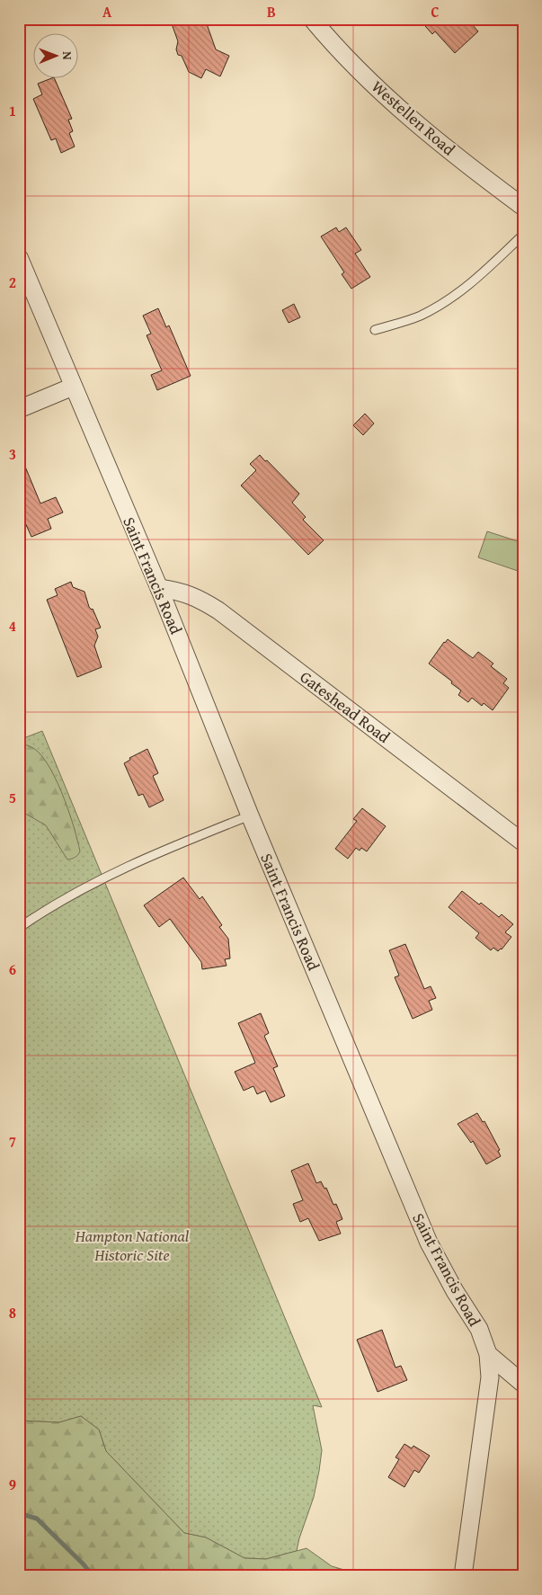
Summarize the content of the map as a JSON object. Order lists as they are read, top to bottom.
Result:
{
  "streets": {
    "street": ["Westellen Road", "Saint Francis Road", "Gateshead Road"]
  },
  "crossings": [
    ["Saint Francis Road", "Gateshead Road"]
  ],
  "parks": ["Hampton National Historic Site"],
  "north": "right",
  "grid": {
    "columns": ["A", "B", "C"],
    "rows": [
      "1",
      "2",
      "3",
      "4",
      "5",
      "6",
      "7",
      "8",
      "9"
    ]
  }
}
